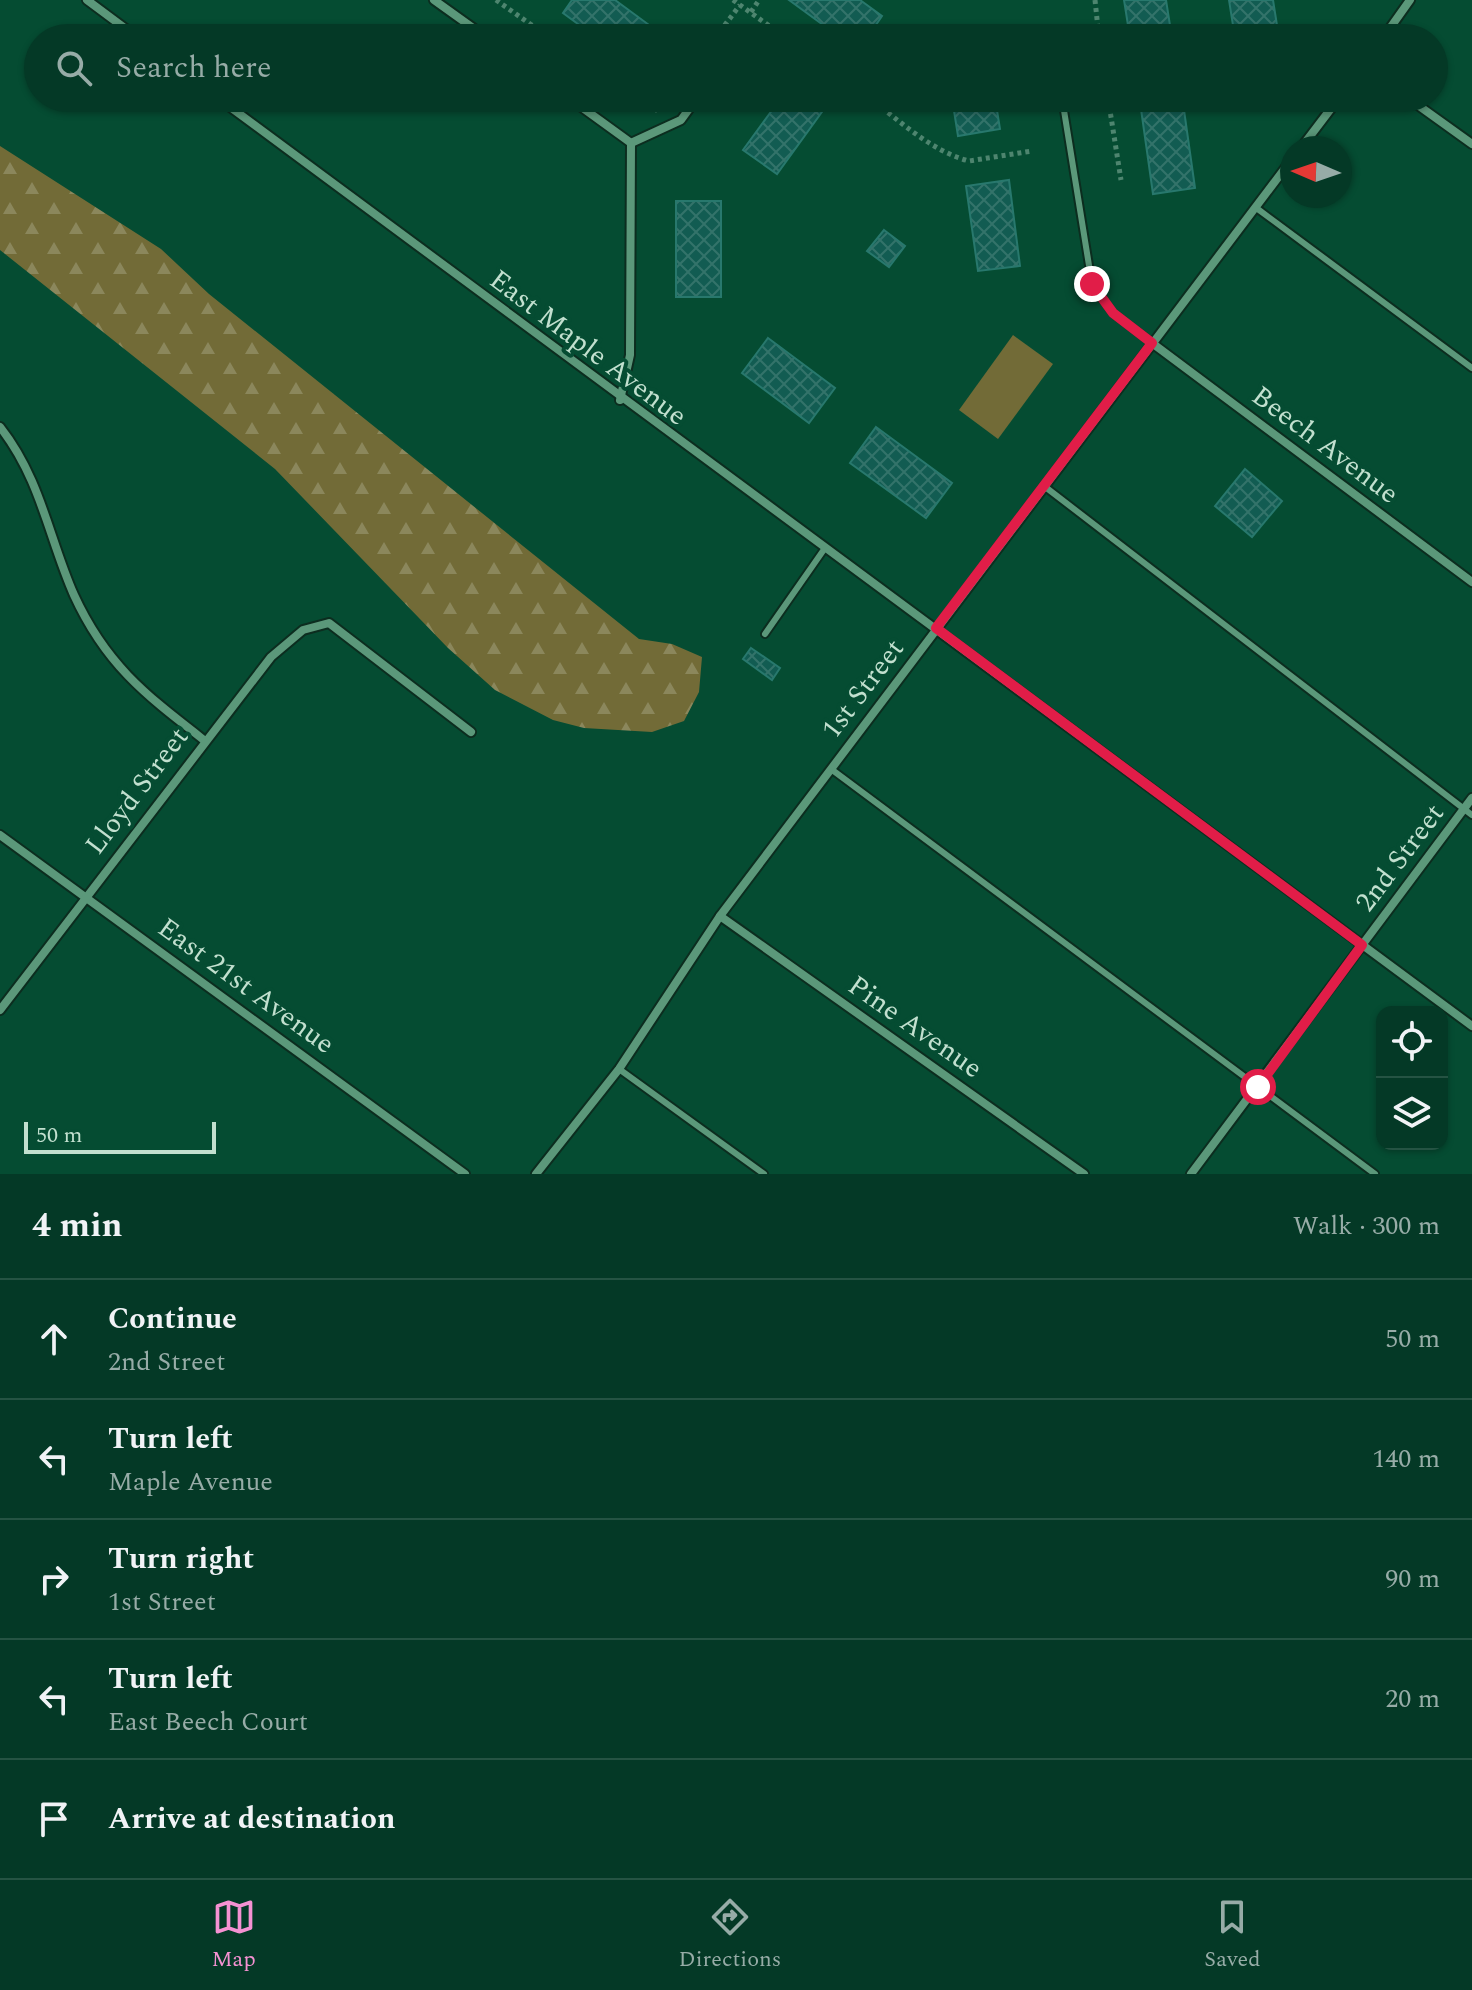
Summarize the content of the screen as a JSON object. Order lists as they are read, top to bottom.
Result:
{
  "streets": {
    "street": [
      "East Maple Avenue",
      "Beech Avenue",
      "1st Street",
      "Lloyd Street",
      "2nd Street",
      "East 21st Avenue",
      "Pine Avenue"
    ]
  },
  "crossings": [
    ["East Maple Avenue", "1st Street"],
    ["East Maple Avenue", "2nd Street"],
    ["Beech Avenue", "1st Street"],
    ["1st Street", "Pine Avenue"],
    ["Lloyd Street", "East 21st Avenue"]
  ],
  "scale_bar": "50 m",
  "north": "left",
  "page": {
    "search": "Search here",
    "scale": "50 m",
    "heading": ["4 min", "Walk · 300 m"],
    "list": [
      ["Continue", "2nd Street", "50 m"],
      ["Turn left", "Maple Avenue", "140 m"],
      ["Turn right", "1st Street", "90 m"],
      ["Turn left", "East Beech Court", "20 m"],
      "Arrive at destination"
    ],
    "nav": ["Map", "Directions", "Saved"]
  }
}
